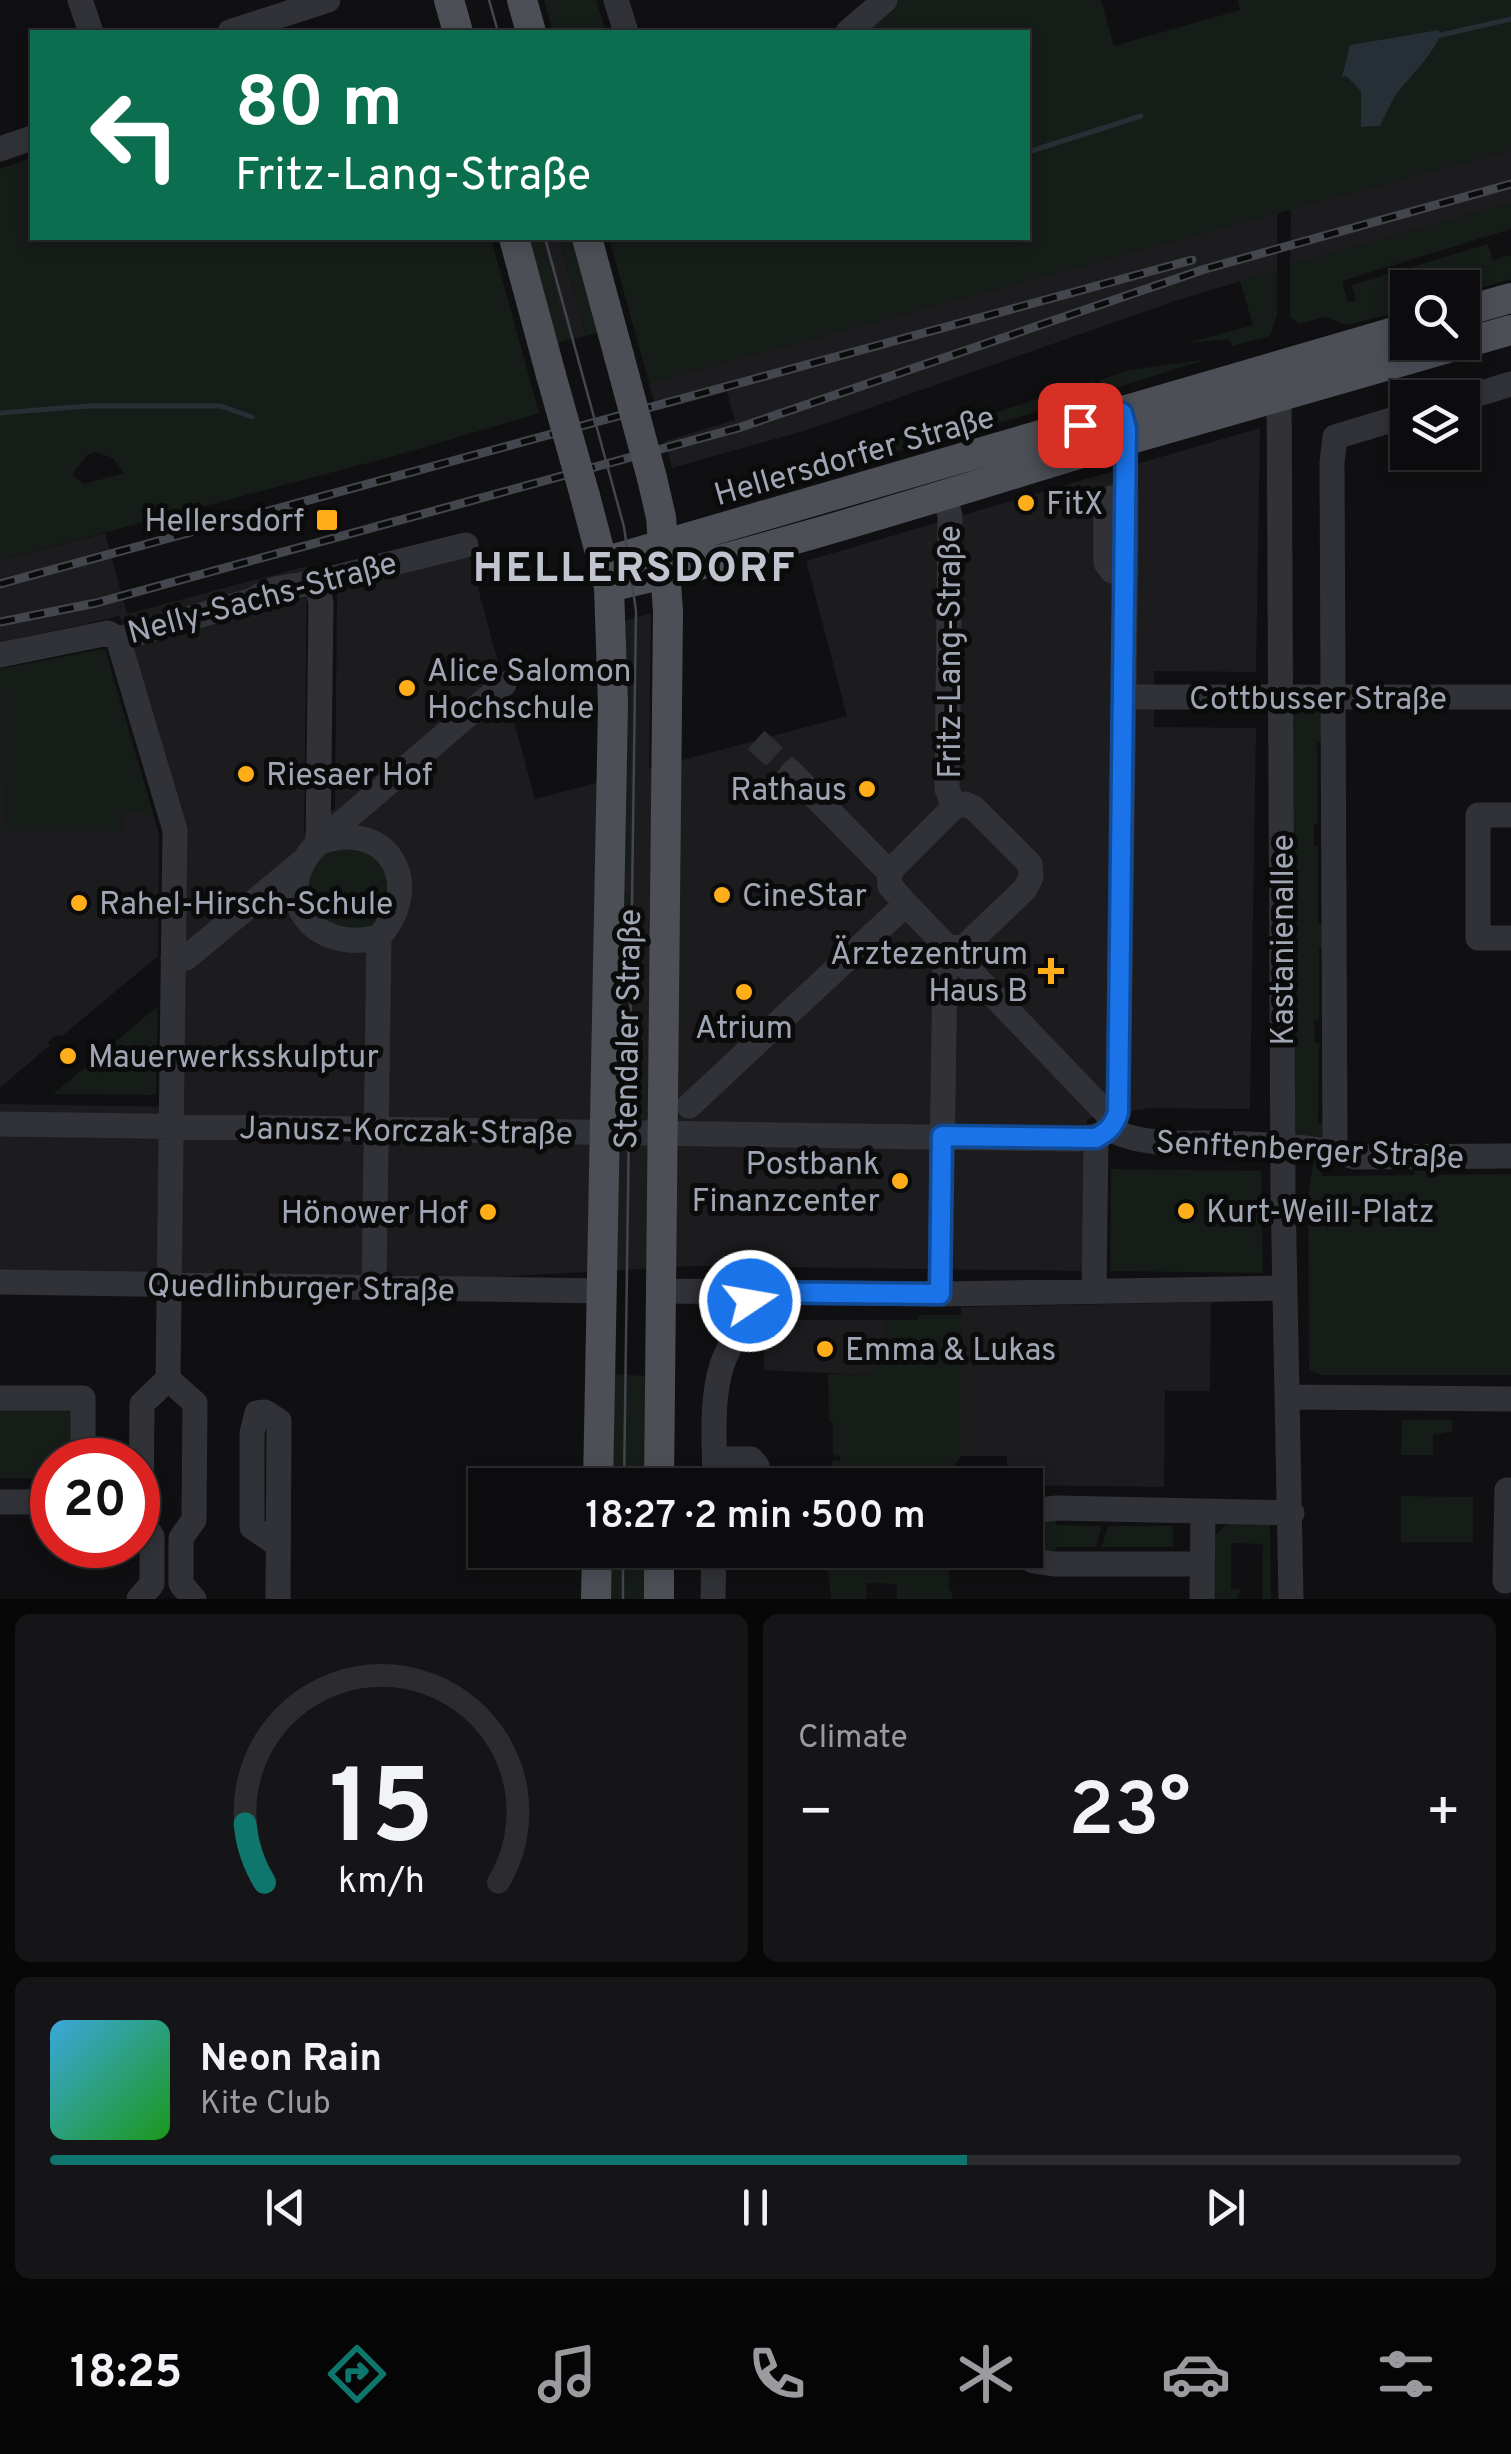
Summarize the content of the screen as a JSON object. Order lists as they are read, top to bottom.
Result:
{
  "streets": {
    "main road": ["Hellersdorfer Straße", "Stendaler Straße"],
    "street": [
      "Nelly-Sachs-Straße",
      "Fritz-Lang-Straße",
      "Cottbusser Straße",
      "Kastanienallee",
      "Janusz-Korczak-Straße",
      "Senftenberger Straße",
      "Quedlinburger Straße"
    ]
  },
  "crossings": [
    ["Hellersdorfer Straße", "Fritz-Lang-Straße"],
    ["Hellersdorfer Straße", "Kastanienallee"],
    ["Hellersdorfer Straße", "Stendaler Straße"],
    ["Cottbusser Straße", "Kastanienallee"],
    ["Kastanienallee", "Senftenberger Straße"],
    ["Stendaler Straße", "Janusz-Korczak-Straße"],
    ["Stendaler Straße", "Quedlinburger Straße"],
    ["Janusz-Korczak-Straße", "Senftenberger Straße"]
  ],
  "districts": ["HELLERSDORF"],
  "places": {
    "other": [
      "FitX",
      "Alice Salomon Hochschule",
      "Riesaer Hof",
      "Rathaus",
      "CineStar",
      "Rahel-Hirsch-Schule",
      "Atrium",
      "Mauerwerksskulptur",
      "Postbank Finanzcenter",
      "Kurt-Weill-Platz",
      "Hönower Hof",
      "Emma & Lukas"
    ],
    "transit": ["Hellersdorf"],
    "health": ["Ärztezentrum Haus B"]
  },
  "page": {
    "turn": ["80 m", "Fritz-Lang-Straße"],
    "limit": "20",
    "trip": "18:27 · 2 min · 500 m",
    "tile": "Climate",
    "heat": ["−", "23°", "+"],
    "song": ["Neon Rain", "Kite Club"],
    "tabs": "18:25",
    "gauge": ["15", "km/h"]
  }
}
